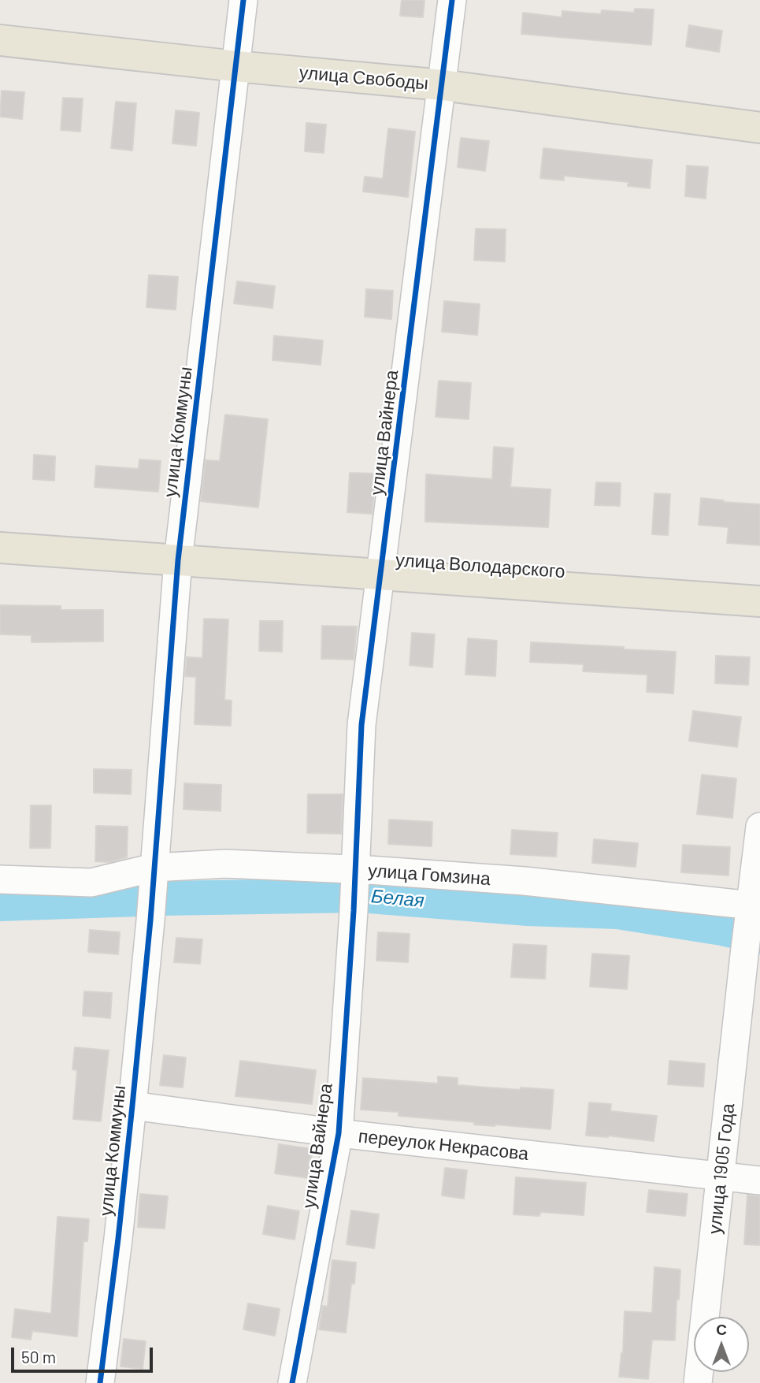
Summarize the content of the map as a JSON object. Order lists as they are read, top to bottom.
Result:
{
  "streets": {
    "main road": ["улица Свободы", "улица Володарского"],
    "street": [
      "улица Коммуны",
      "улица Вайнера",
      "улица Гомзина",
      "переулок Некрасова",
      "улица 1905 Года"
    ]
  },
  "crossings": [
    ["улица Свободы", "улица Коммуны"],
    ["улица Свободы", "улица Вайнера"],
    ["улица Коммуны", "улица Володарского"],
    ["улица Коммуны", "улица Гомзина"],
    ["улица Коммуны", "переулок Некрасова"],
    ["улица Вайнера", "улица Володарского"],
    ["улица Вайнера", "улица Гомзина"],
    ["улица Вайнера", "переулок Некрасова"],
    ["улица Гомзина", "улица 1905 Года"],
    ["переулок Некрасова", "улица 1905 Года"]
  ],
  "water": ["Белая"],
  "scale_bar": "50 m",
  "north": "top"
}
